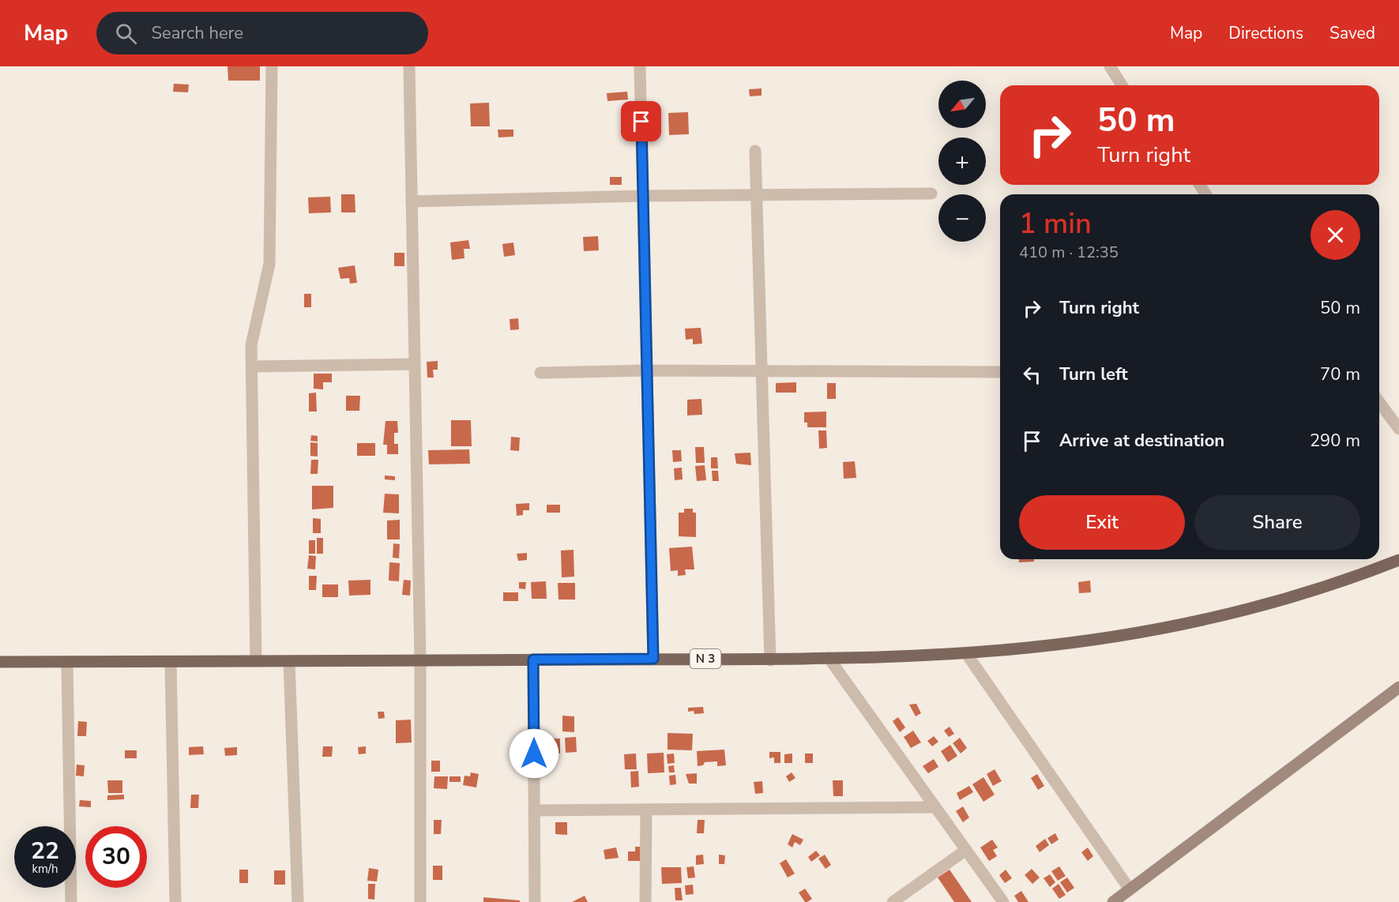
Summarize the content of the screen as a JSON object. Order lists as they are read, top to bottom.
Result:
{
  "streets": {
    "main road": ["N 3"]
  },
  "north": "bottom left",
  "page": {
    "header": "Map",
    "search": "Search here",
    "nav": ["Map", "Directions", "Saved"],
    "map_buttons": ["+", "−"],
    "turn": ["50 m", "Turn right"],
    "heading": ["1 min", "410 m · 12:35"],
    "list": [
      {
        "name": "Turn right",
        "value": "50 m"
      },
      {
        "name": "Turn left",
        "value": "70 m"
      },
      {
        "name": "Arrive at destination",
        "value": "290 m"
      }
    ],
    "buttons": ["Exit", "Share"],
    "speed": "22 km/h",
    "limit": "30"
  }
}
